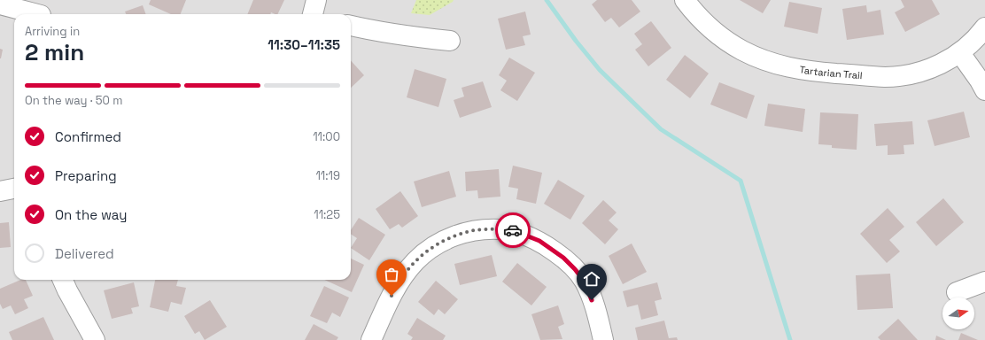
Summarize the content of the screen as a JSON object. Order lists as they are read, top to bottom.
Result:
{
  "streets": {
    "street": ["Tartarian Trail"]
  },
  "north": "right",
  "page": {
    "heading": ["2 min", "Arriving in", "11:30–11:35"],
    "bar": "On the way · 50 m",
    "list": [
      ["Confirmed", "11:00"],
      ["Preparing", "11:19"],
      ["On the way", "11:25"],
      "Delivered"
    ]
  }
}
